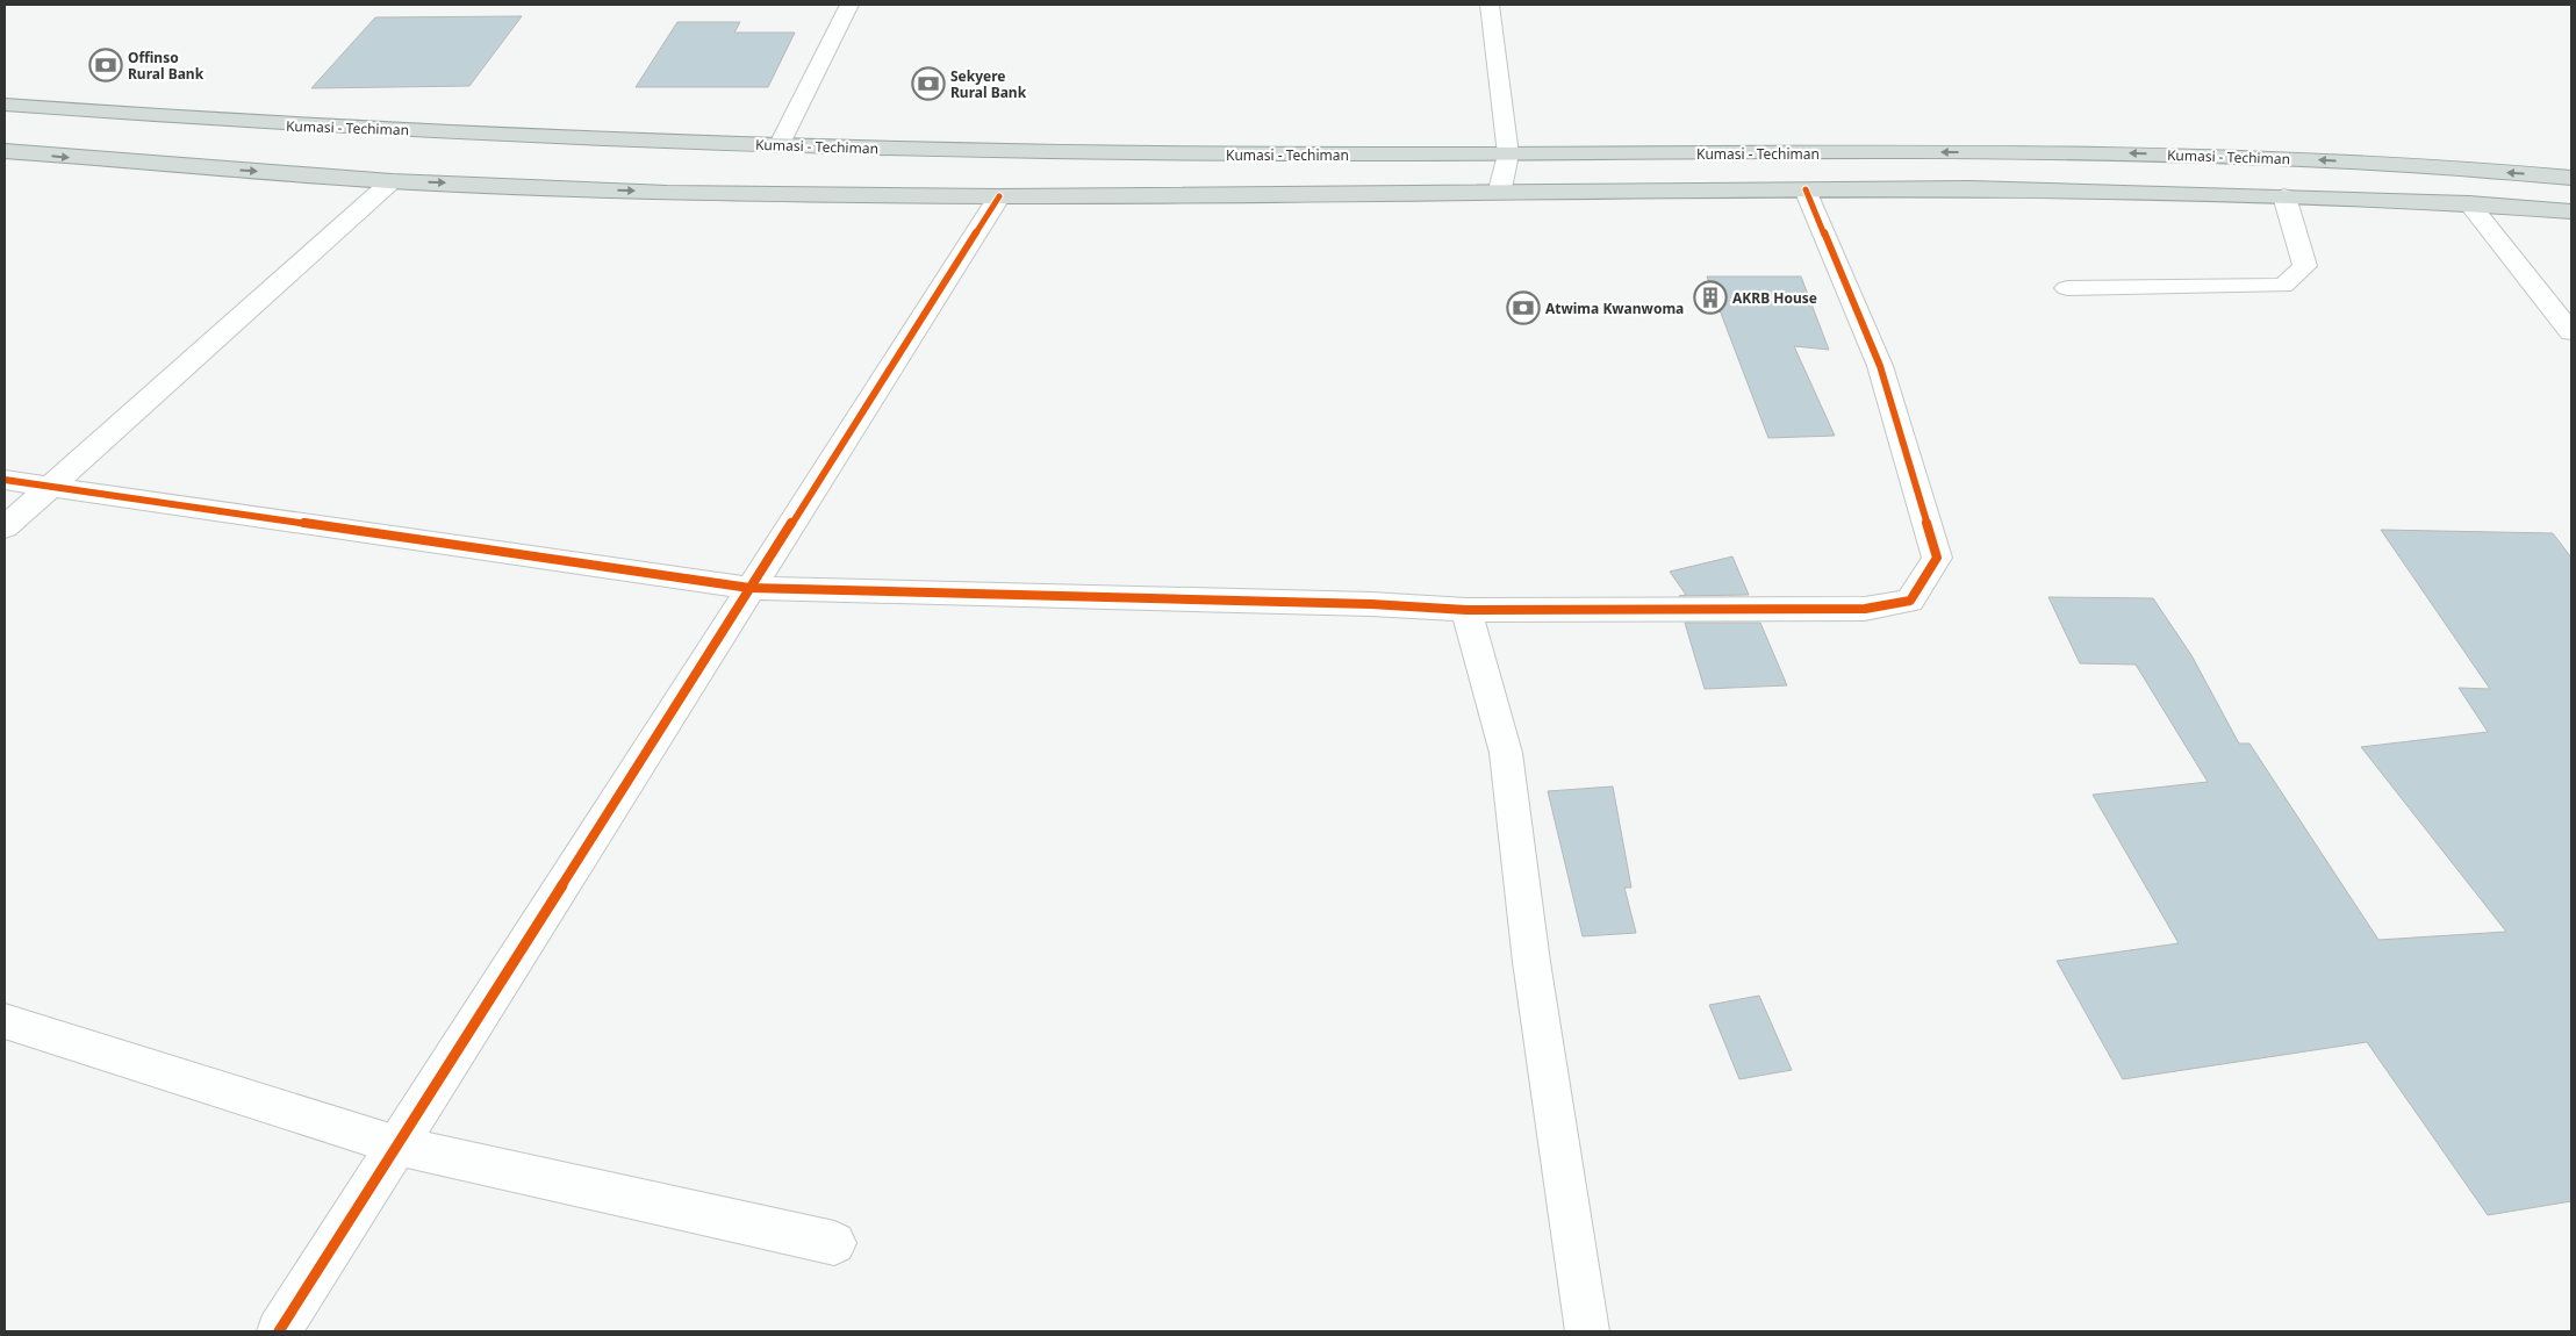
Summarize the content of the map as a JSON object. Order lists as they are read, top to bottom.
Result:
{
  "streets": {
    "highway": ["Kumasi - Techiman"]
  },
  "places": {
    "bank": ["Offinso Rural Bank", "Sekyere Rural Bank", "Atwima Kwanwoma"],
    "building": ["AKRB House"]
  }
}
